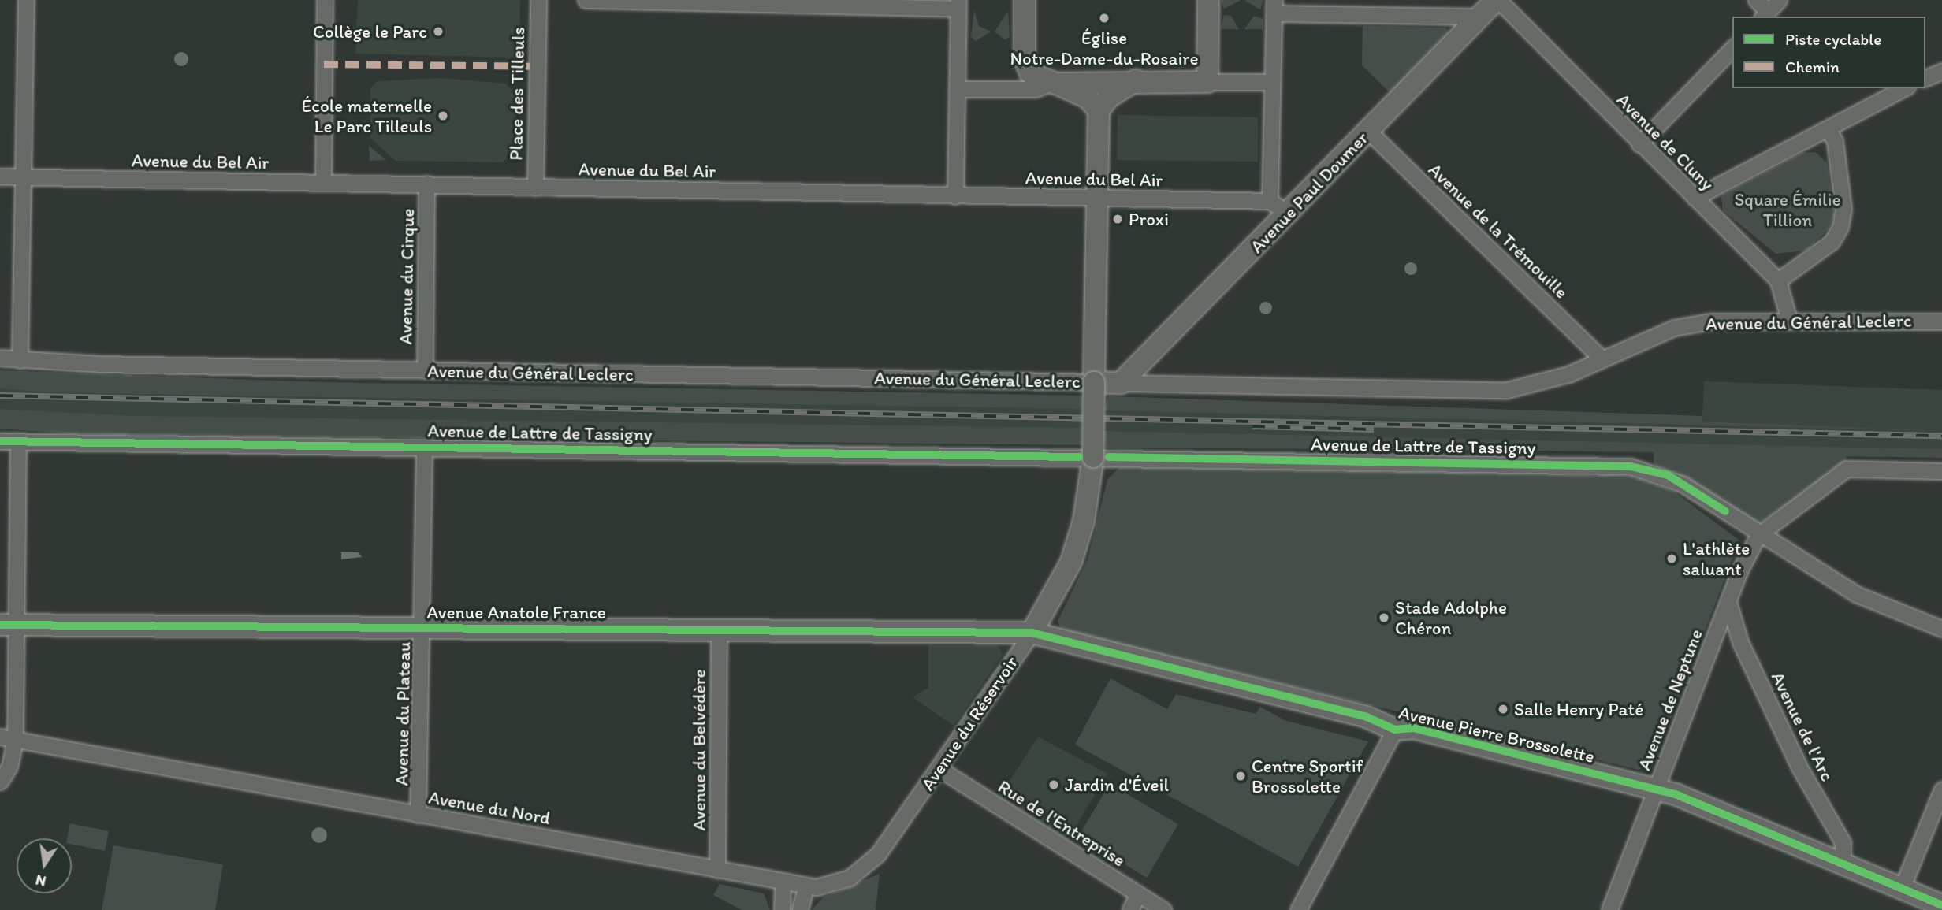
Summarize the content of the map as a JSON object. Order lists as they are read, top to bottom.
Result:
{
  "streets": {
    "street": [
      "Place des Tilleuls",
      "Avenue de Cluny",
      "Avenue du Bel Air",
      "Avenue Paul Doumer",
      "Avenue de la Trémouille",
      "Avenue du Cirque",
      "Avenue du Général Leclerc",
      "Avenue de Lattre de Tassigny",
      "Avenue Anatole France",
      "Avenue de Neptune",
      "Avenue du Plateau",
      "Avenue du Réservoir",
      "Avenue de l'Arc",
      "Avenue Pierre Brossolette",
      "Avenue du Belvédère",
      "Avenue du Nord",
      "Rue de l'Entreprise"
    ]
  },
  "crossings": [
    ["Place des Tilleuls", "Avenue du Bel Air"],
    ["Avenue de Cluny", "Avenue Paul Doumer"],
    ["Avenue de Cluny", "Avenue du Général Leclerc"],
    ["Avenue du Bel Air", "Avenue du Cirque"],
    ["Avenue du Bel Air", "Avenue du Réservoir"],
    ["Avenue Paul Doumer", "Avenue de la Trémouille"],
    ["Avenue Paul Doumer", "Avenue du Général Leclerc"],
    ["Avenue de la Trémouille", "Avenue du Général Leclerc"],
    ["Avenue du Cirque", "Avenue du Général Leclerc"],
    ["Avenue du Général Leclerc", "Avenue du Réservoir"],
    ["Avenue de Lattre de Tassigny", "Avenue de Neptune"],
    ["Avenue de Lattre de Tassigny", "Avenue du Plateau"],
    ["Avenue de Lattre de Tassigny", "Avenue du Réservoir"],
    ["Avenue Anatole France", "Avenue du Plateau"],
    ["Avenue Anatole France", "Avenue du Réservoir"],
    ["Avenue Anatole France", "Avenue Pierre Brossolette"],
    ["Avenue Anatole France", "Avenue du Belvédère"],
    ["Avenue de Neptune", "Avenue de l'Arc"],
    ["Avenue de Neptune", "Avenue Pierre Brossolette"],
    ["Avenue du Plateau", "Avenue du Nord"],
    ["Avenue du Réservoir", "Avenue Pierre Brossolette"],
    ["Avenue du Réservoir", "Avenue du Nord"],
    ["Avenue du Réservoir", "Rue de l'Entreprise"],
    ["Avenue de l'Arc", "Avenue Pierre Brossolette"],
    ["Avenue du Belvédère", "Avenue du Nord"]
  ],
  "parks": ["Square Émilie Tillion"],
  "places": [
    "Église Notre-Dame-du-Rosaire",
    "Collège le Parc",
    "École maternelle Le Parc Tilleuls",
    "Proxi",
    "L'athlète saluant",
    "Stade Adolphe Chéron",
    "Salle Henry Paté",
    "Centre Sportif Brossolette",
    "Jardin d'Éveil"
  ],
  "legend": ["Piste cyclable", "Chemin"],
  "north": "bottom"
}
